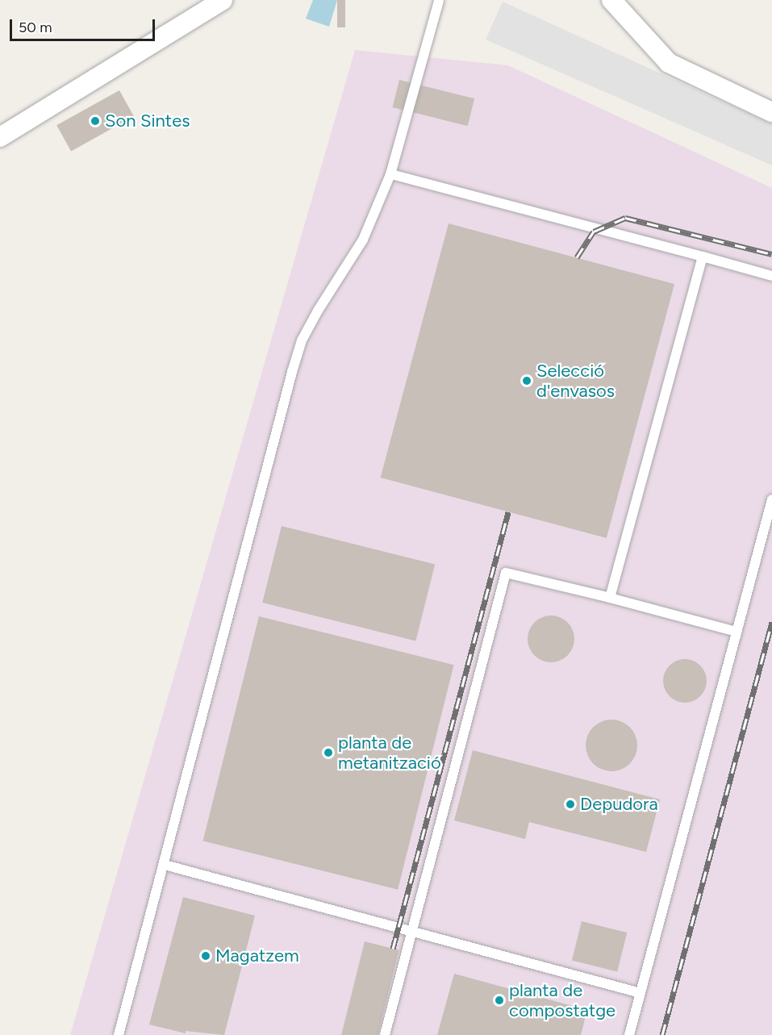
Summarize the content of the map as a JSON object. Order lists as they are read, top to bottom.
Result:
{
  "places": [
    "Son Sintes",
    "Selecció d'envasos",
    "planta de metanització",
    "Depudora",
    "Magatzem",
    "planta de compostatge"
  ],
  "scale_bar": "50 m"
}
